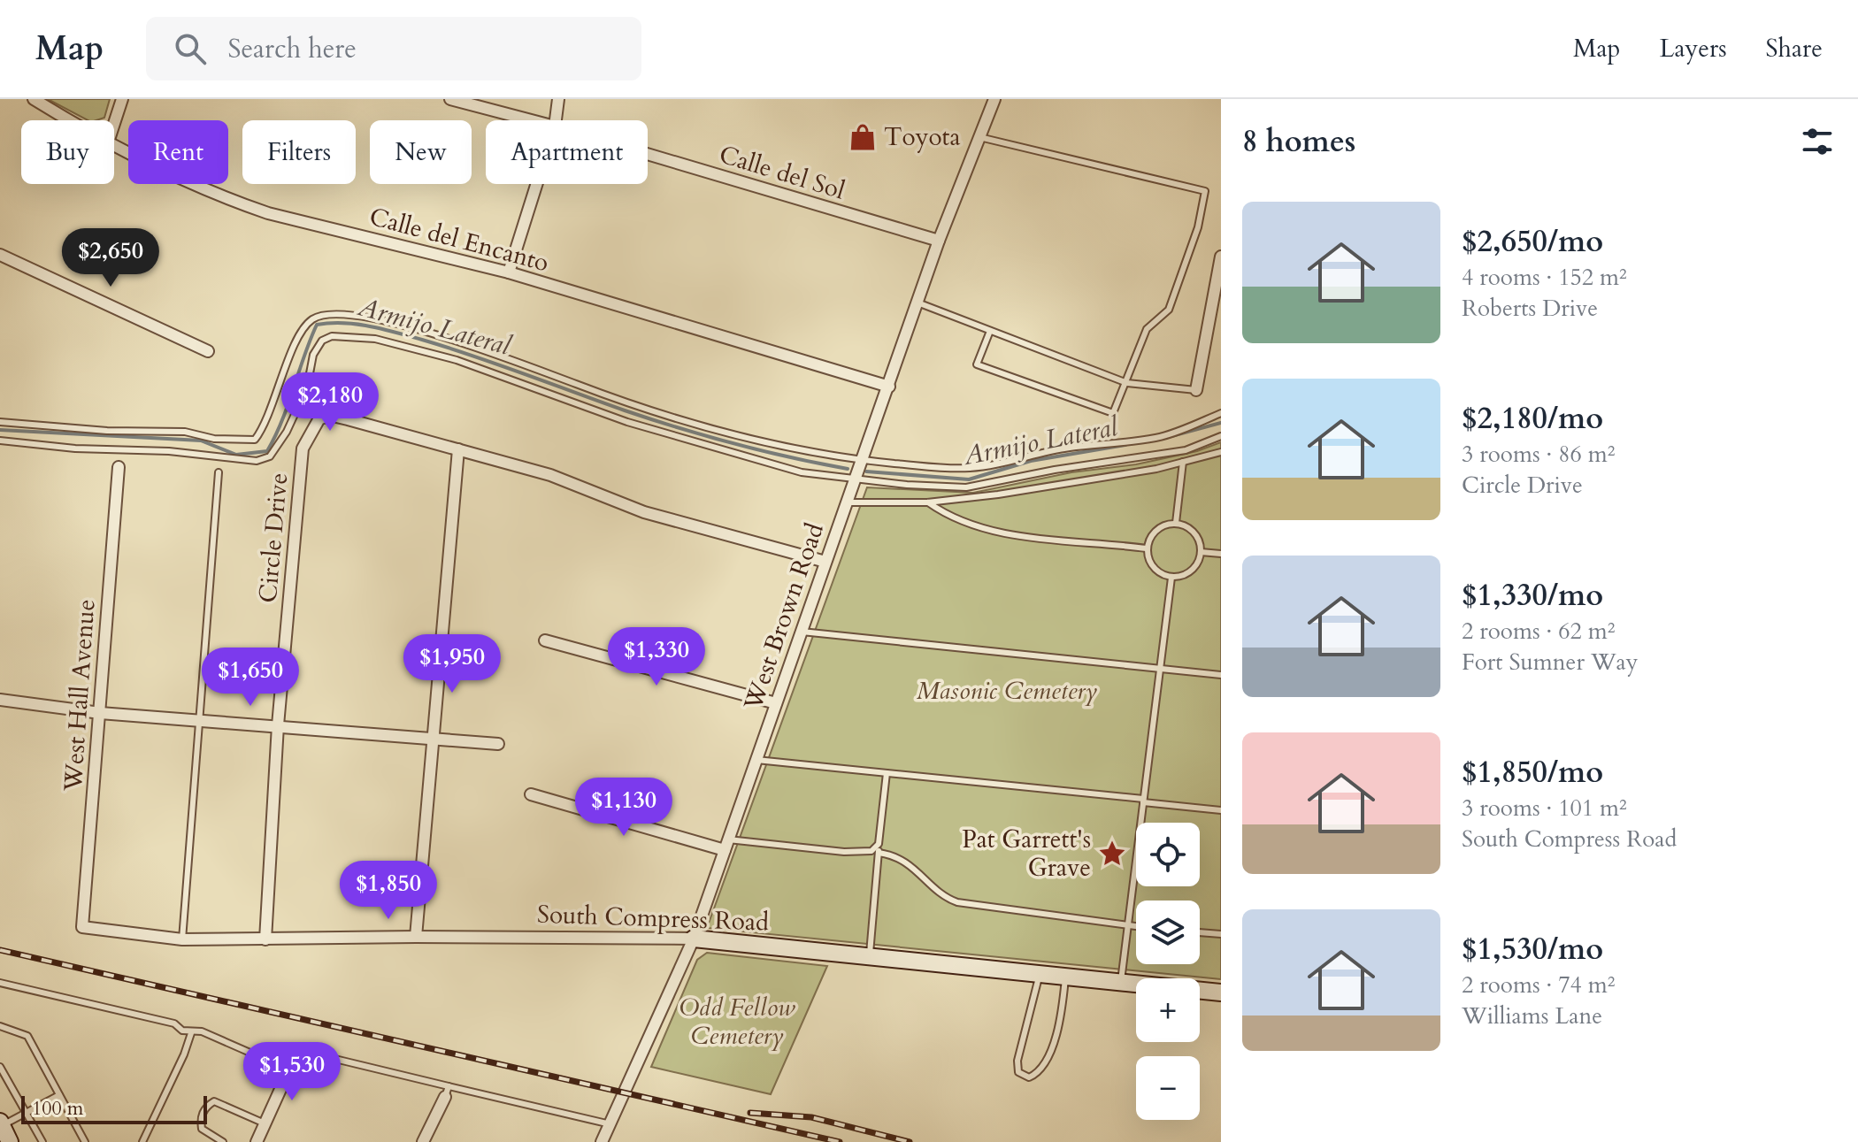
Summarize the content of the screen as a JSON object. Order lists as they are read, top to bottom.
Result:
{
  "streets": {
    "street": [
      "Calle del Sol",
      "Calle del Encanto",
      "Circle Drive",
      "West Brown Road",
      "West Hall Avenue",
      "South Compress Road"
    ]
  },
  "crossings": [
    ["Calle del Sol", "West Brown Road"],
    ["Calle del Encanto", "West Brown Road"],
    ["Circle Drive", "West Brown Road"],
    ["Circle Drive", "South Compress Road"],
    ["West Brown Road", "South Compress Road"],
    ["West Hall Avenue", "South Compress Road"]
  ],
  "water": ["Armijo Lateral"],
  "parks": ["Masonic Cemetery", "Odd Fellow Cemetery"],
  "places": {
    "shop": ["Toyota"],
    "place": ["Pat Garrett's Grave"]
  },
  "scale_bar": "100 m",
  "page": {
    "header": "Map",
    "search": "Search here",
    "nav": ["Map", "Layers", "Share"],
    "heading": "8 homes",
    "chip": [
      "Buy",
      "Rent",
      "Filters",
      "New",
      "Apartment"
    ],
    "list": [
      {
        "name": "$2,650/mo",
        "note": "4 rooms · 152 m² · Roberts Drive"
      },
      {
        "name": "$2,180/mo",
        "note": "3 rooms · 86 m² · Circle Drive"
      },
      {
        "name": "$1,330/mo",
        "note": "2 rooms · 62 m² · Fort Sumner Way"
      },
      {
        "name": "$1,850/mo",
        "note": "3 rooms · 101 m² · South Compress Road"
      },
      {
        "name": "$1,530/mo",
        "note": "2 rooms · 74 m² · Williams Lane"
      }
    ],
    "price": [
      "$2,650",
      "$2,180",
      "$1,330",
      "$1,950",
      "$1,650",
      "$1,130",
      "$1,850",
      "$1,530"
    ],
    "map_buttons": ["+", "−"],
    "scale": "100 m"
  }
}
